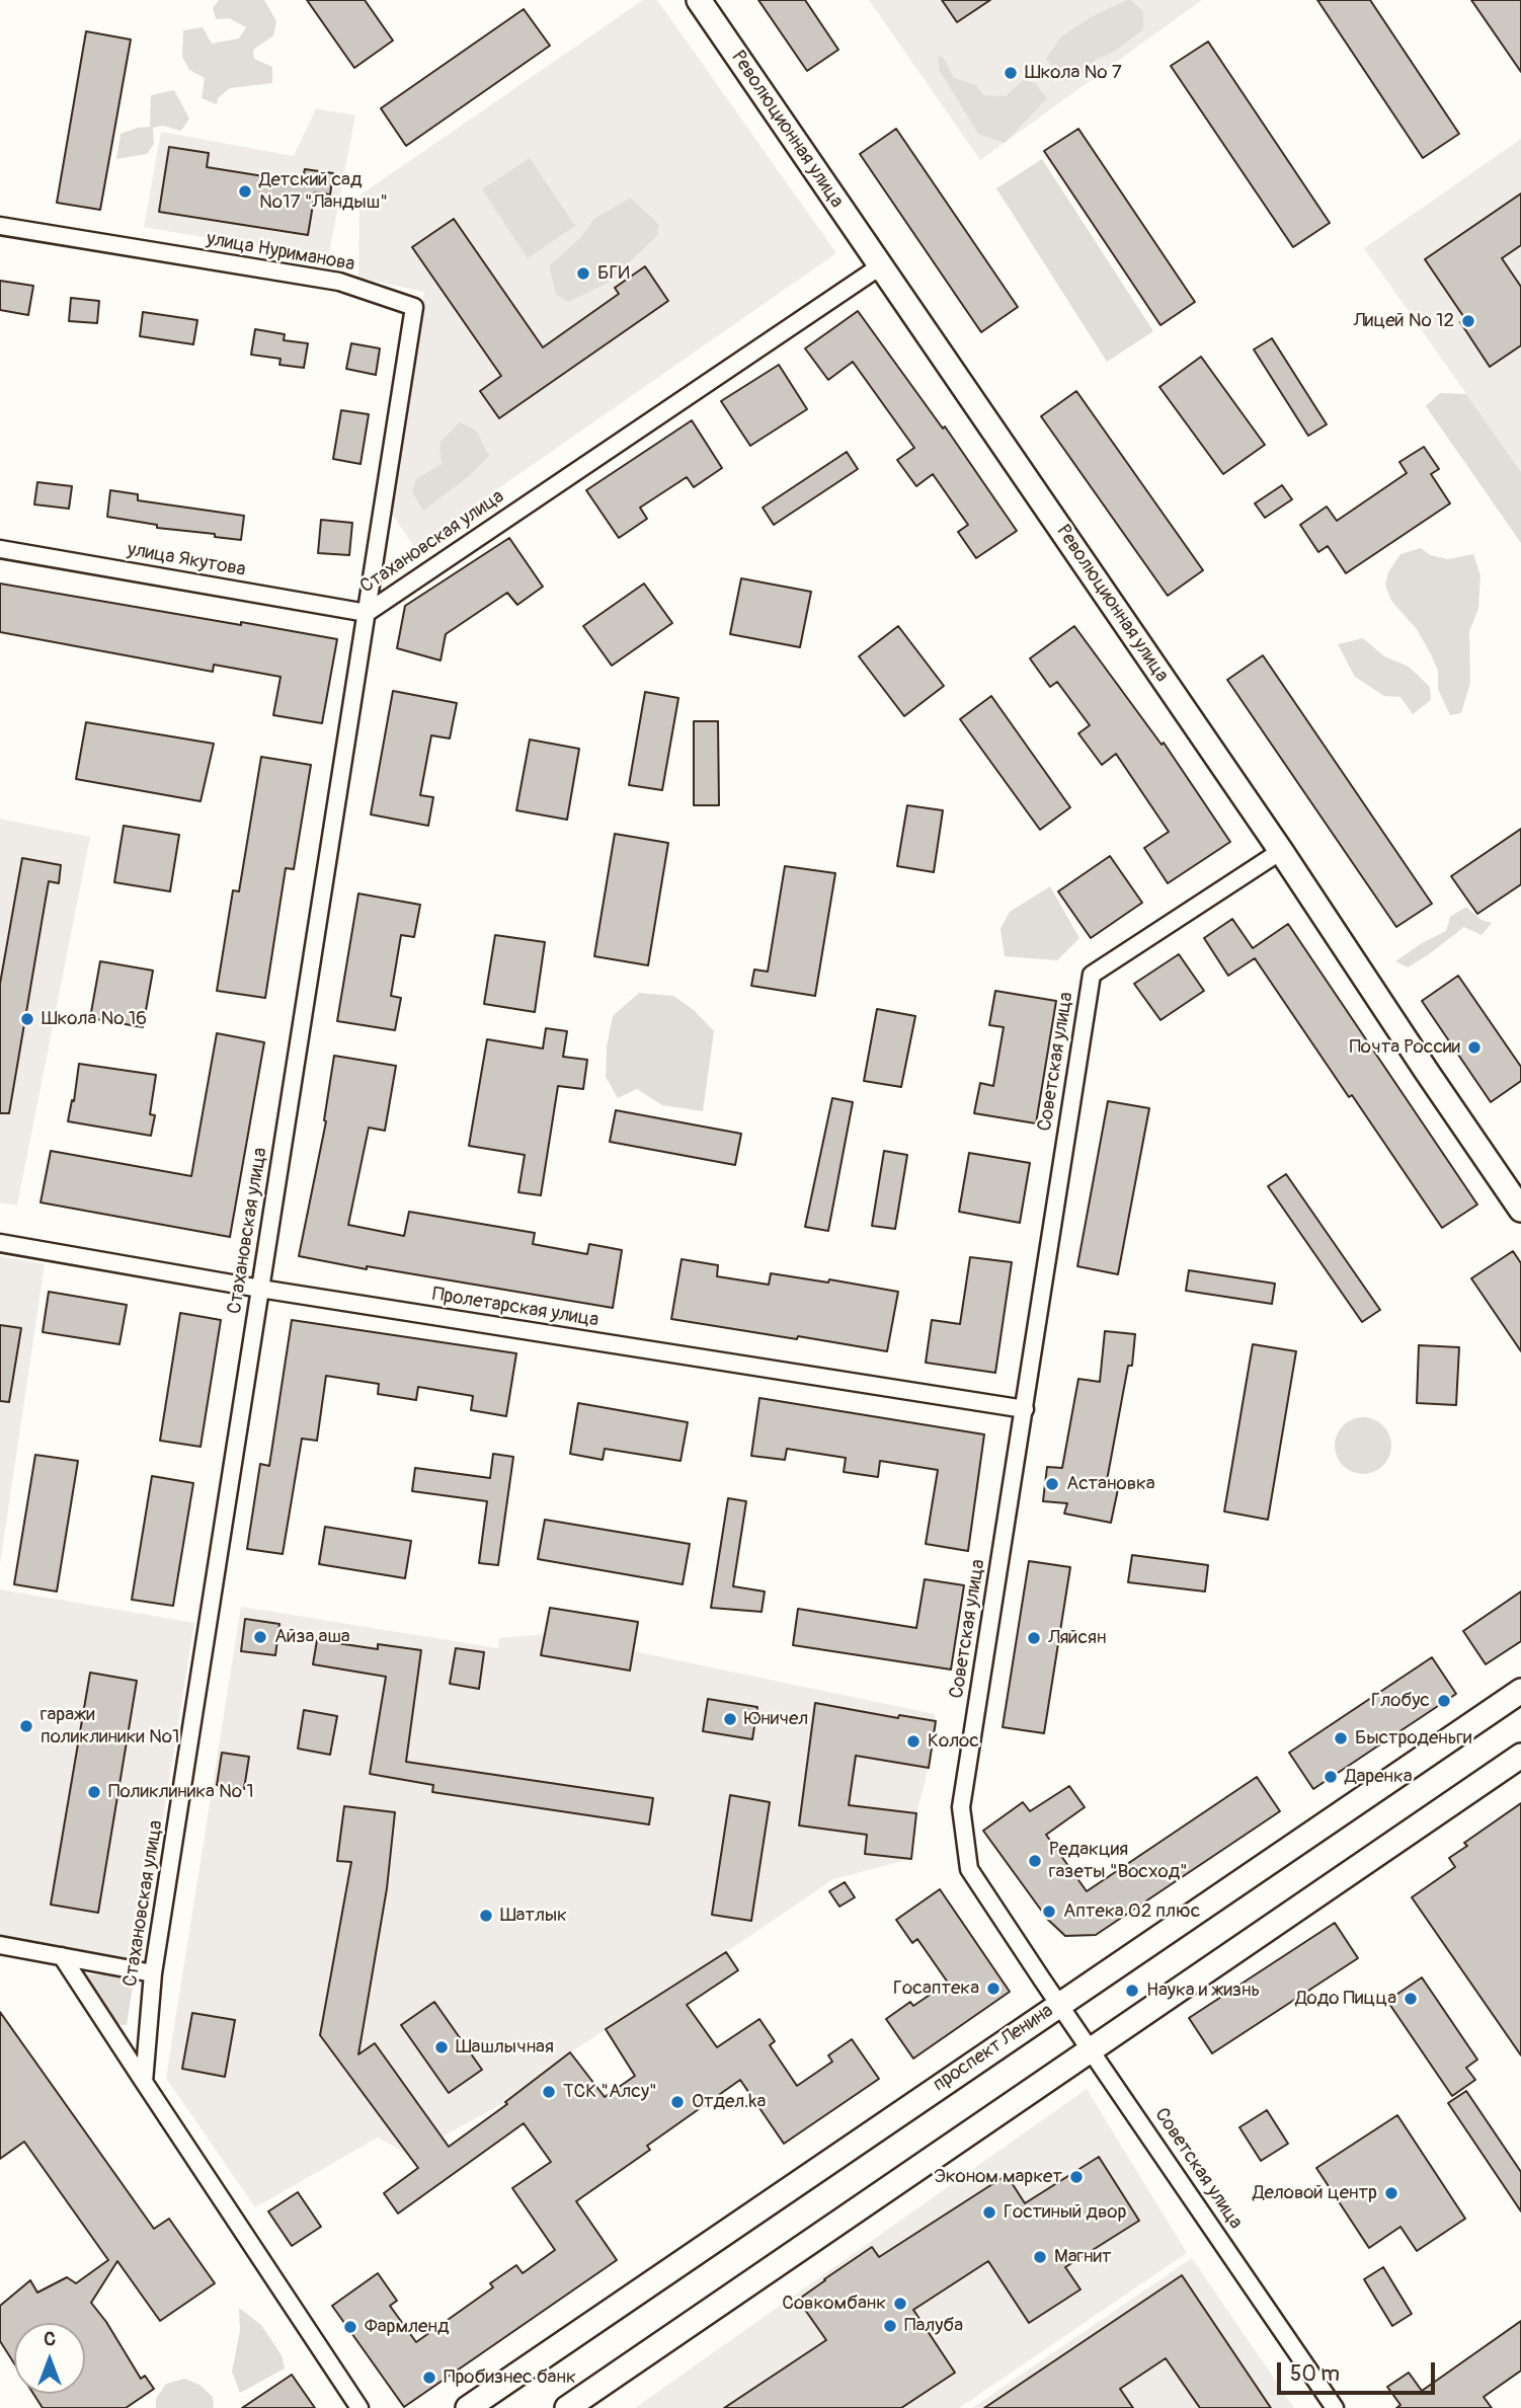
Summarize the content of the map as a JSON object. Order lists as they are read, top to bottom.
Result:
{
  "streets": {
    "street": [
      "Революционная улица",
      "улица Нуриманова",
      "Стахановская улица",
      "улица Якутова",
      "Советская улица",
      "Пролетарская улица",
      "проспект Ленина"
    ]
  },
  "crossings": [
    ["Революционная улица", "Стахановская улица"],
    ["Революционная улица", "Советская улица"],
    ["улица Нуриманова", "Стахановская улица"],
    ["улица Нуриманова", "улица Якутова"],
    ["Стахановская улица", "улица Якутова"],
    ["Стахановская улица", "Пролетарская улица"],
    ["Советская улица", "Пролетарская улица"],
    ["Советская улица", "проспект Ленина"]
  ],
  "places": [
    "Школа № 7",
    "Детский сад №17 \"Ландыш\"",
    "БГИ",
    "Лицей № 12",
    "Школа № 16",
    "Почта России",
    "Астановка",
    "Айза аша",
    "Ляйсян",
    "Глобус",
    "Юничел",
    "гаражи поликлиники №1",
    "Быстроденьги",
    "Колос",
    "Даренка",
    "Поликлиника № 1",
    "Редакция газеты \"Восход\"",
    "Аптека 02 плюс",
    "Шатлык",
    "Госаптека",
    "Наука и жизнь",
    "Додо Пицца",
    "Шашлычная",
    "ТСК \"Алсу\"",
    "Отдел.ka",
    "Эконом маркет",
    "Деловой центр",
    "Гостиный двор",
    "Магнит",
    "Совкомбанк",
    "Палуба",
    "Фармленд",
    "Пробизнес банк"
  ],
  "scale_bar": "50 m",
  "north": "top"
}
